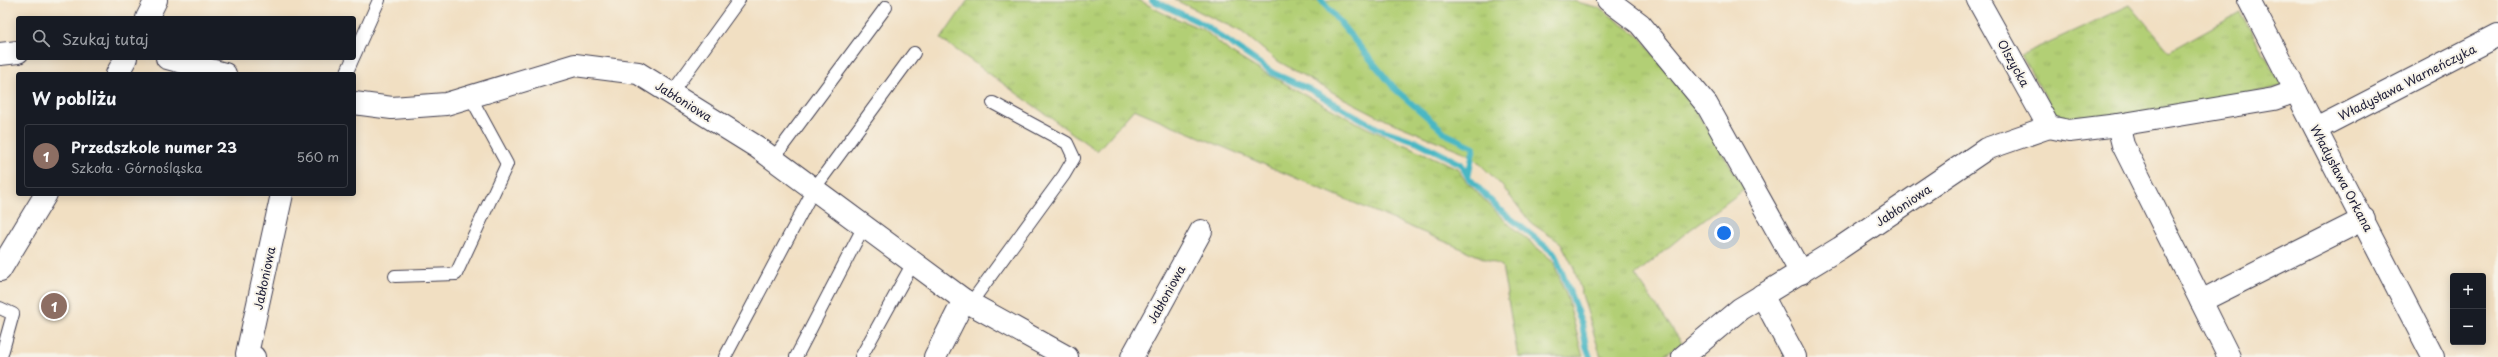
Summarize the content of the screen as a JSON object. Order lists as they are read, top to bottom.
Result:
{
  "streets": {
    "street": [
      "Olszycka",
      "Władysława Warneńczyka",
      "Jabłoniowa",
      "Władysława Orkana"
    ]
  },
  "crossings": [
    ["Olszycka", "Jabłoniowa"],
    ["Władysława Warneńczyka", "Władysława Orkana"]
  ],
  "page": {
    "search": "Szukaj tutaj",
    "heading": "W pobliżu",
    "list": [
      {
        "mark": "1",
        "name": "Przedszkole numer 23",
        "note": "Szkoła · Górnośląska",
        "value": "560 m"
      }
    ],
    "map_buttons": ["+", "−"],
    "pins": "1"
  }
}
